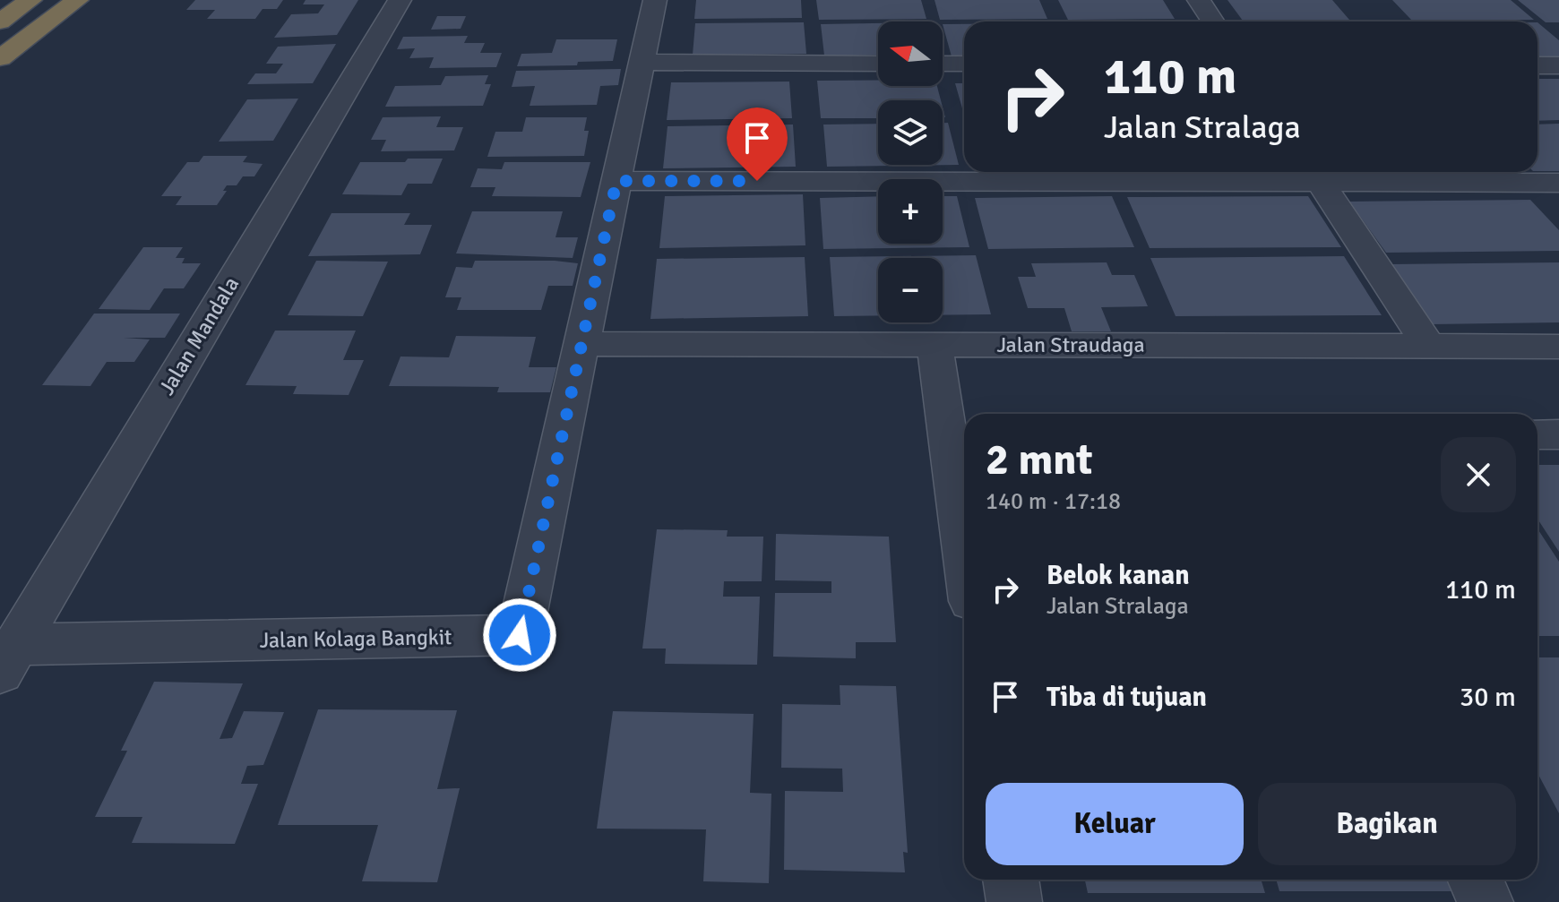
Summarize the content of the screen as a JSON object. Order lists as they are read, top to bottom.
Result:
{
  "streets": {
    "street": ["Jalan Mandala", "Jalan Straudaga", "Jalan Kolaga Bangkit"]
  },
  "crossings": [
    ["Jalan Mandala", "Jalan Kolaga Bangkit"],
    ["Jalan Straudaga", "Jalan Kolaga Bangkit"]
  ],
  "north": "left",
  "page": {
    "map_buttons": ["+", "−"],
    "turn": ["110 m", "Jalan Stralaga"],
    "heading": ["2 mnt", "140 m · 17:18"],
    "list": [
      {
        "name": "Belok kanan",
        "note": "Jalan Stralaga",
        "value": "110 m"
      },
      {
        "name": "Tiba di tujuan",
        "value": "30 m"
      }
    ],
    "buttons": ["Keluar", "Bagikan"]
  }
}
